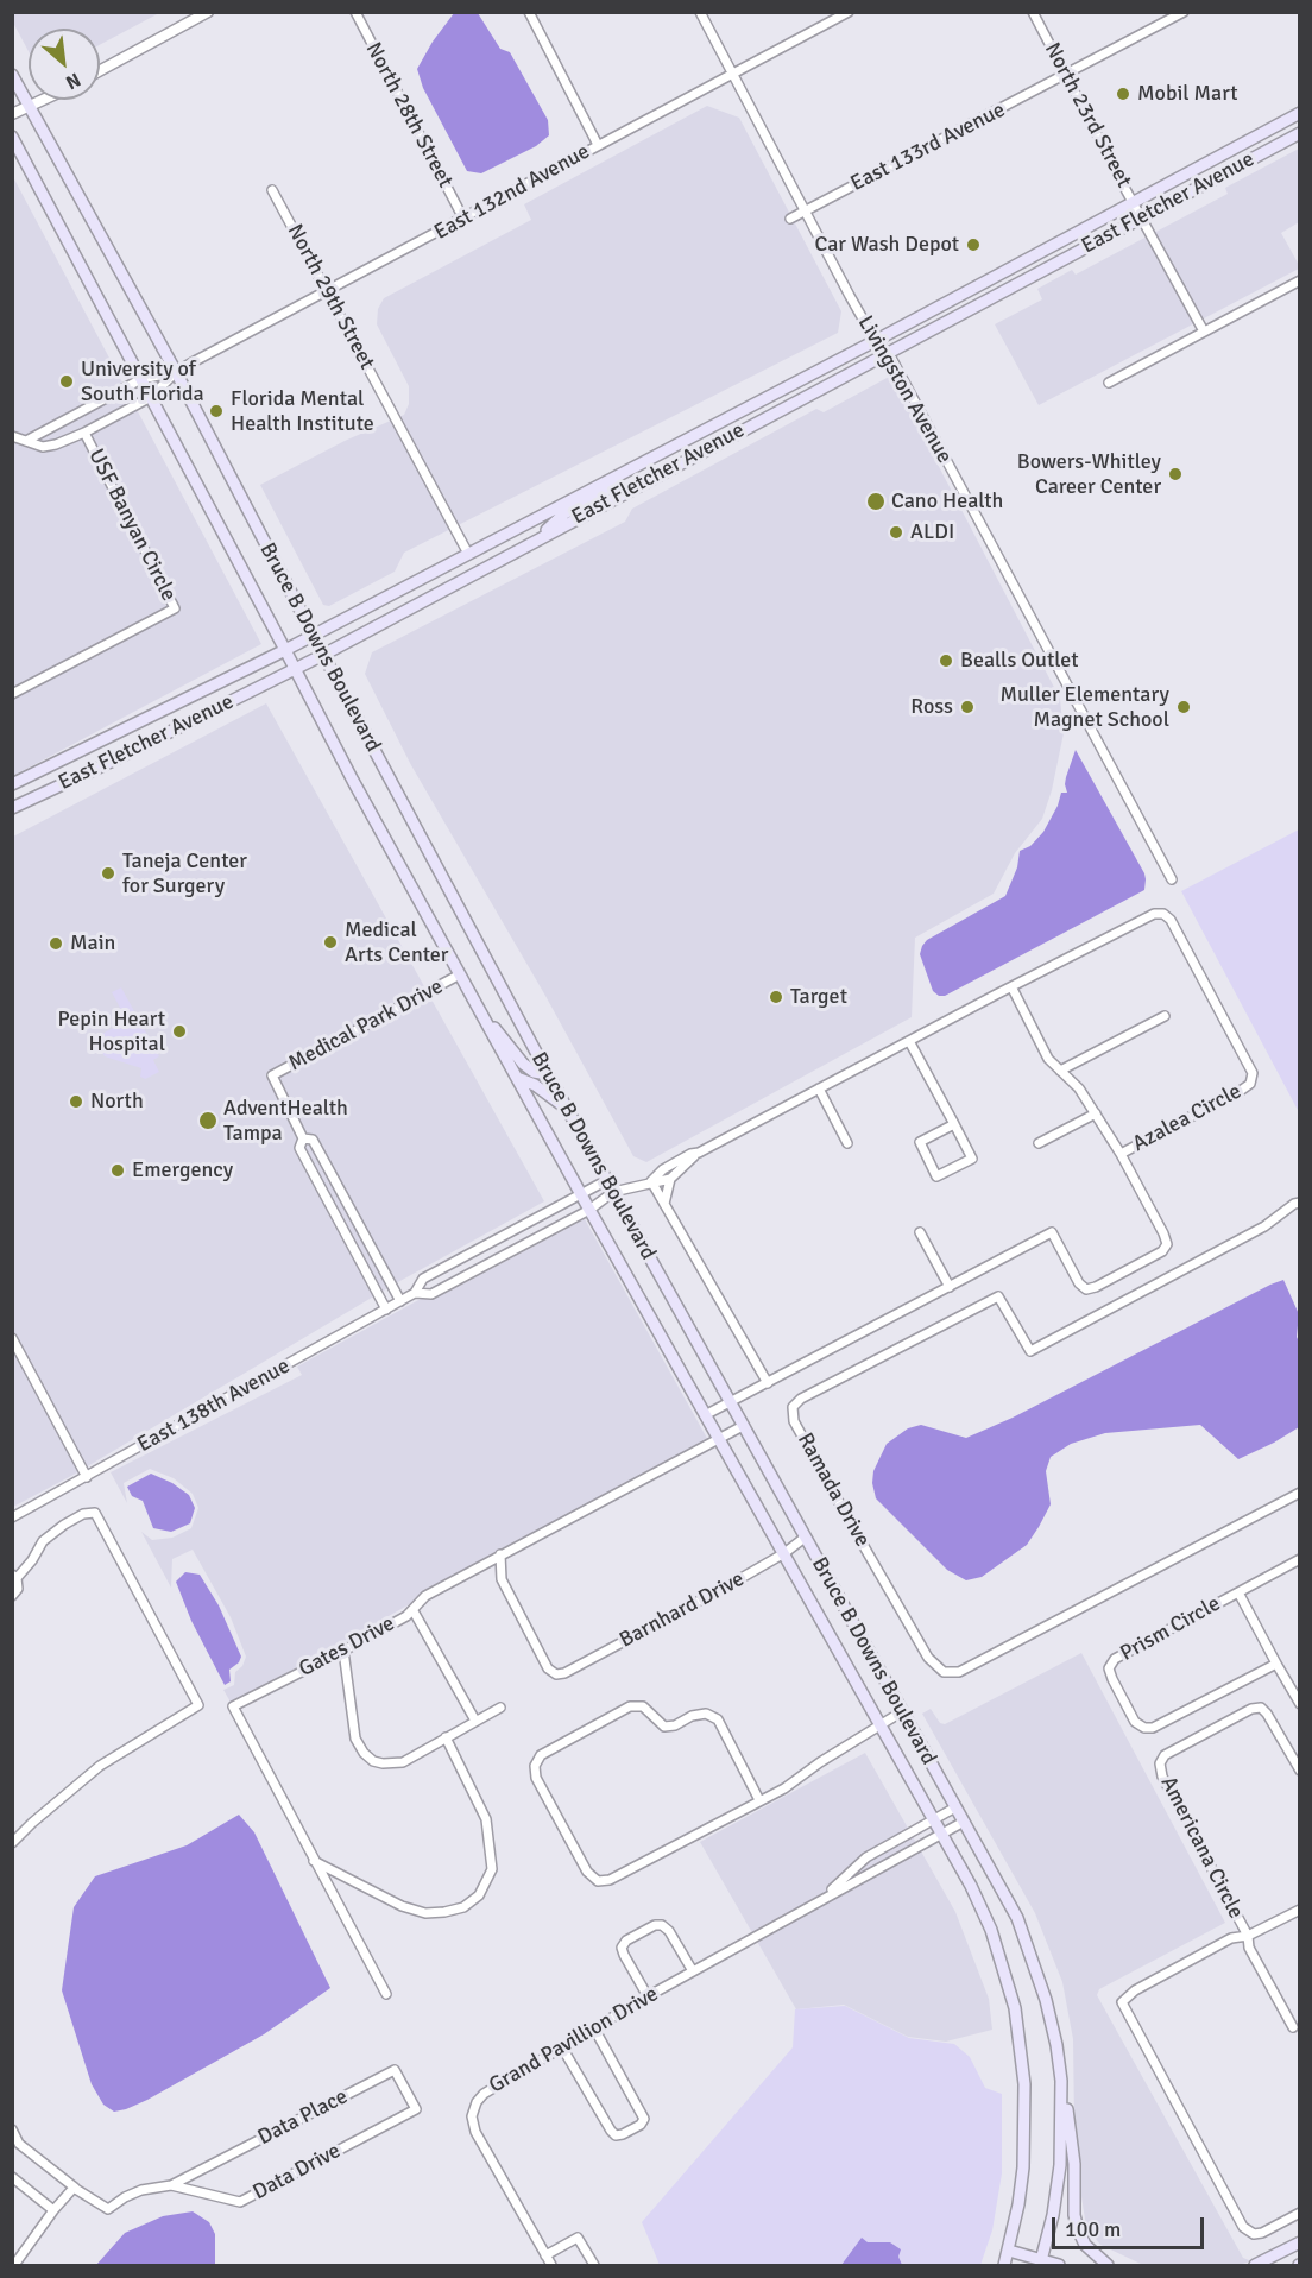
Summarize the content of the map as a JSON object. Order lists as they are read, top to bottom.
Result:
{
  "streets": {
    "main road": ["East Fletcher Avenue", "Bruce B Downs Boulevard"],
    "street": [
      "North 28th Street",
      "North 23rd Street",
      "East 133rd Avenue",
      "East 132nd Avenue",
      "North 29th Street",
      "Livingston Avenue",
      "USF Banyan Circle",
      "Medical Park Drive",
      "Azalea Circle",
      "East 138th Avenue",
      "Ramada Drive",
      "Barnhard Drive",
      "Prism Circle",
      "Gates Drive",
      "Americana Circle",
      "Grand Pavillion Drive",
      "Data Place",
      "Data Drive"
    ]
  },
  "crossings": [
    ["North 28th Street", "East 132nd Avenue"],
    ["North 23rd Street", "East 133rd Avenue"],
    ["North 23rd Street", "East Fletcher Avenue"],
    ["East 133rd Avenue", "Livingston Avenue"],
    ["East 132nd Avenue", "North 29th Street"],
    ["East 132nd Avenue", "Livingston Avenue"],
    ["East 132nd Avenue", "USF Banyan Circle"],
    ["East 132nd Avenue", "Bruce B Downs Boulevard"],
    ["East Fletcher Avenue", "North 29th Street"],
    ["East Fletcher Avenue", "Livingston Avenue"],
    ["East Fletcher Avenue", "Bruce B Downs Boulevard"],
    ["USF Banyan Circle", "Bruce B Downs Boulevard"],
    ["Bruce B Downs Boulevard", "Medical Park Drive"],
    ["Bruce B Downs Boulevard", "Azalea Circle"],
    ["Bruce B Downs Boulevard", "East 138th Avenue"],
    ["Bruce B Downs Boulevard", "Barnhard Drive"],
    ["Bruce B Downs Boulevard", "Gates Drive"],
    ["Bruce B Downs Boulevard", "Grand Pavillion Drive"],
    ["Azalea Circle", "East 138th Avenue"],
    ["Barnhard Drive", "Gates Drive"],
    ["Data Place", "Data Drive"]
  ],
  "places": [
    "Mobil Mart",
    "Car Wash Depot",
    "University of South Florida",
    "Florida Mental Health Institute",
    "Bowers-Whitley Career Center",
    "Cano Health",
    "ALDI",
    "Bealls Outlet",
    "Ross",
    "Muller Elementary Magnet School",
    "Taneja Center for Surgery",
    "Medical Arts Center",
    "Main",
    "Target",
    "Pepin Heart Hospital",
    "North",
    "AdventHealth Tampa",
    "Emergency"
  ],
  "scale_bar": "100 m",
  "north": "bottom right"
}
